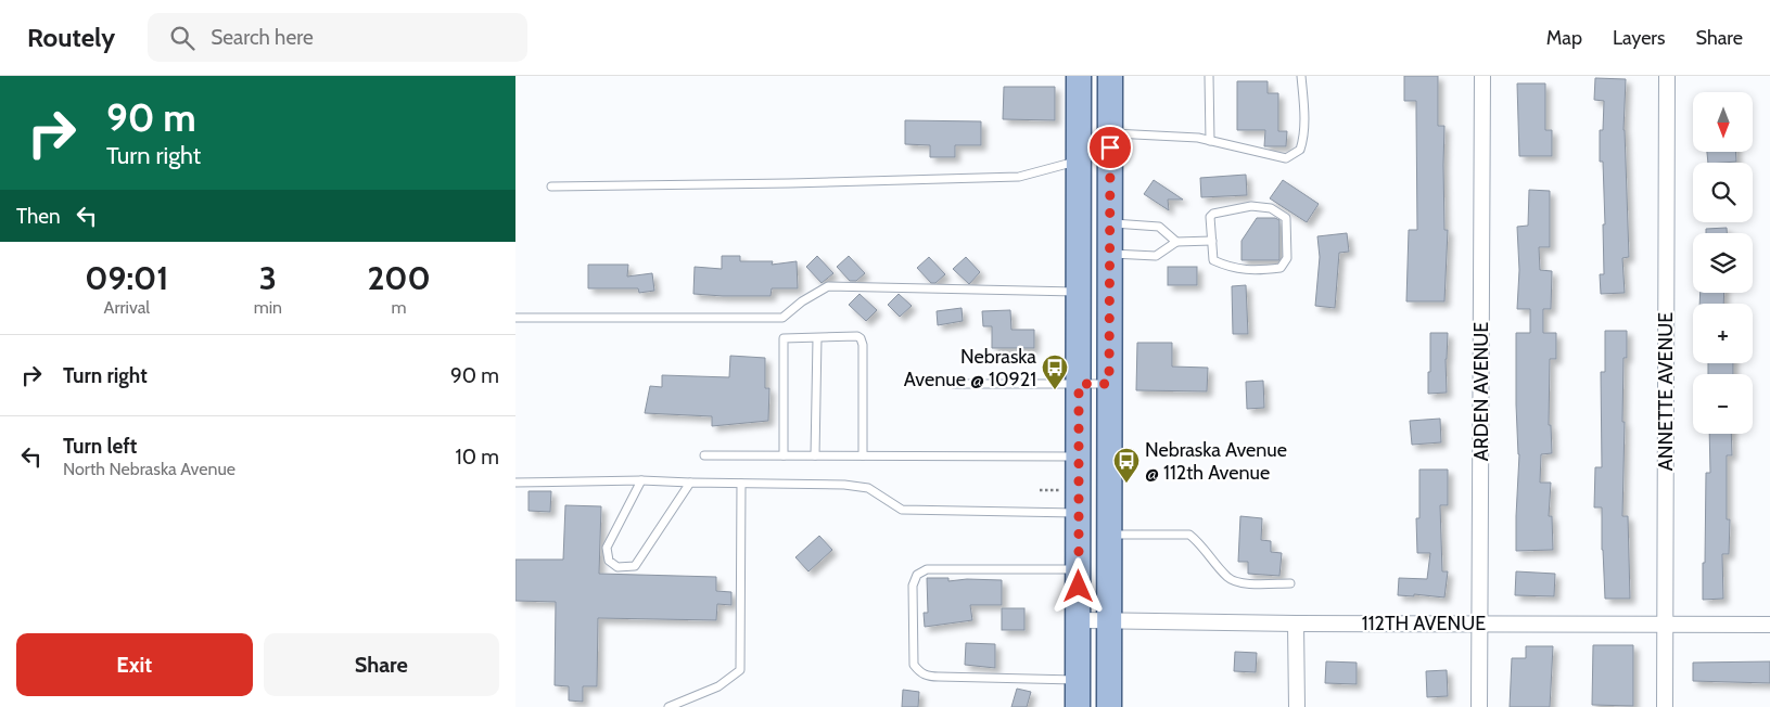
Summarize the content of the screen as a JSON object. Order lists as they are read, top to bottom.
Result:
{
  "streets": {
    "street": ["ARDEN AVENUE", "ANNETTE AVENUE", "112TH AVENUE"]
  },
  "crossings": [
    ["ARDEN AVENUE", "112TH AVENUE"],
    ["ANNETTE AVENUE", "112TH AVENUE"]
  ],
  "places": {
    "bus stop": ["Nebraska Avenue @ 10921", "Nebraska Avenue @ 112th Avenue"]
  },
  "north": "bottom",
  "page": {
    "header": "Routely",
    "search": "Search here",
    "nav": ["Map", "Layers", "Share"],
    "turn": ["90 m", "Turn right"],
    "map_buttons": ["+", "−"],
    "then": "Then",
    "eta": [
      "09:01",
      "Arrival",
      "3",
      "min",
      "200",
      "m"
    ],
    "list": [
      {
        "name": "Turn right",
        "value": "90 m"
      },
      {
        "name": "Turn left",
        "note": "North Nebraska Avenue",
        "value": "10 m"
      }
    ],
    "buttons": ["Exit", "Share"]
  }
}
